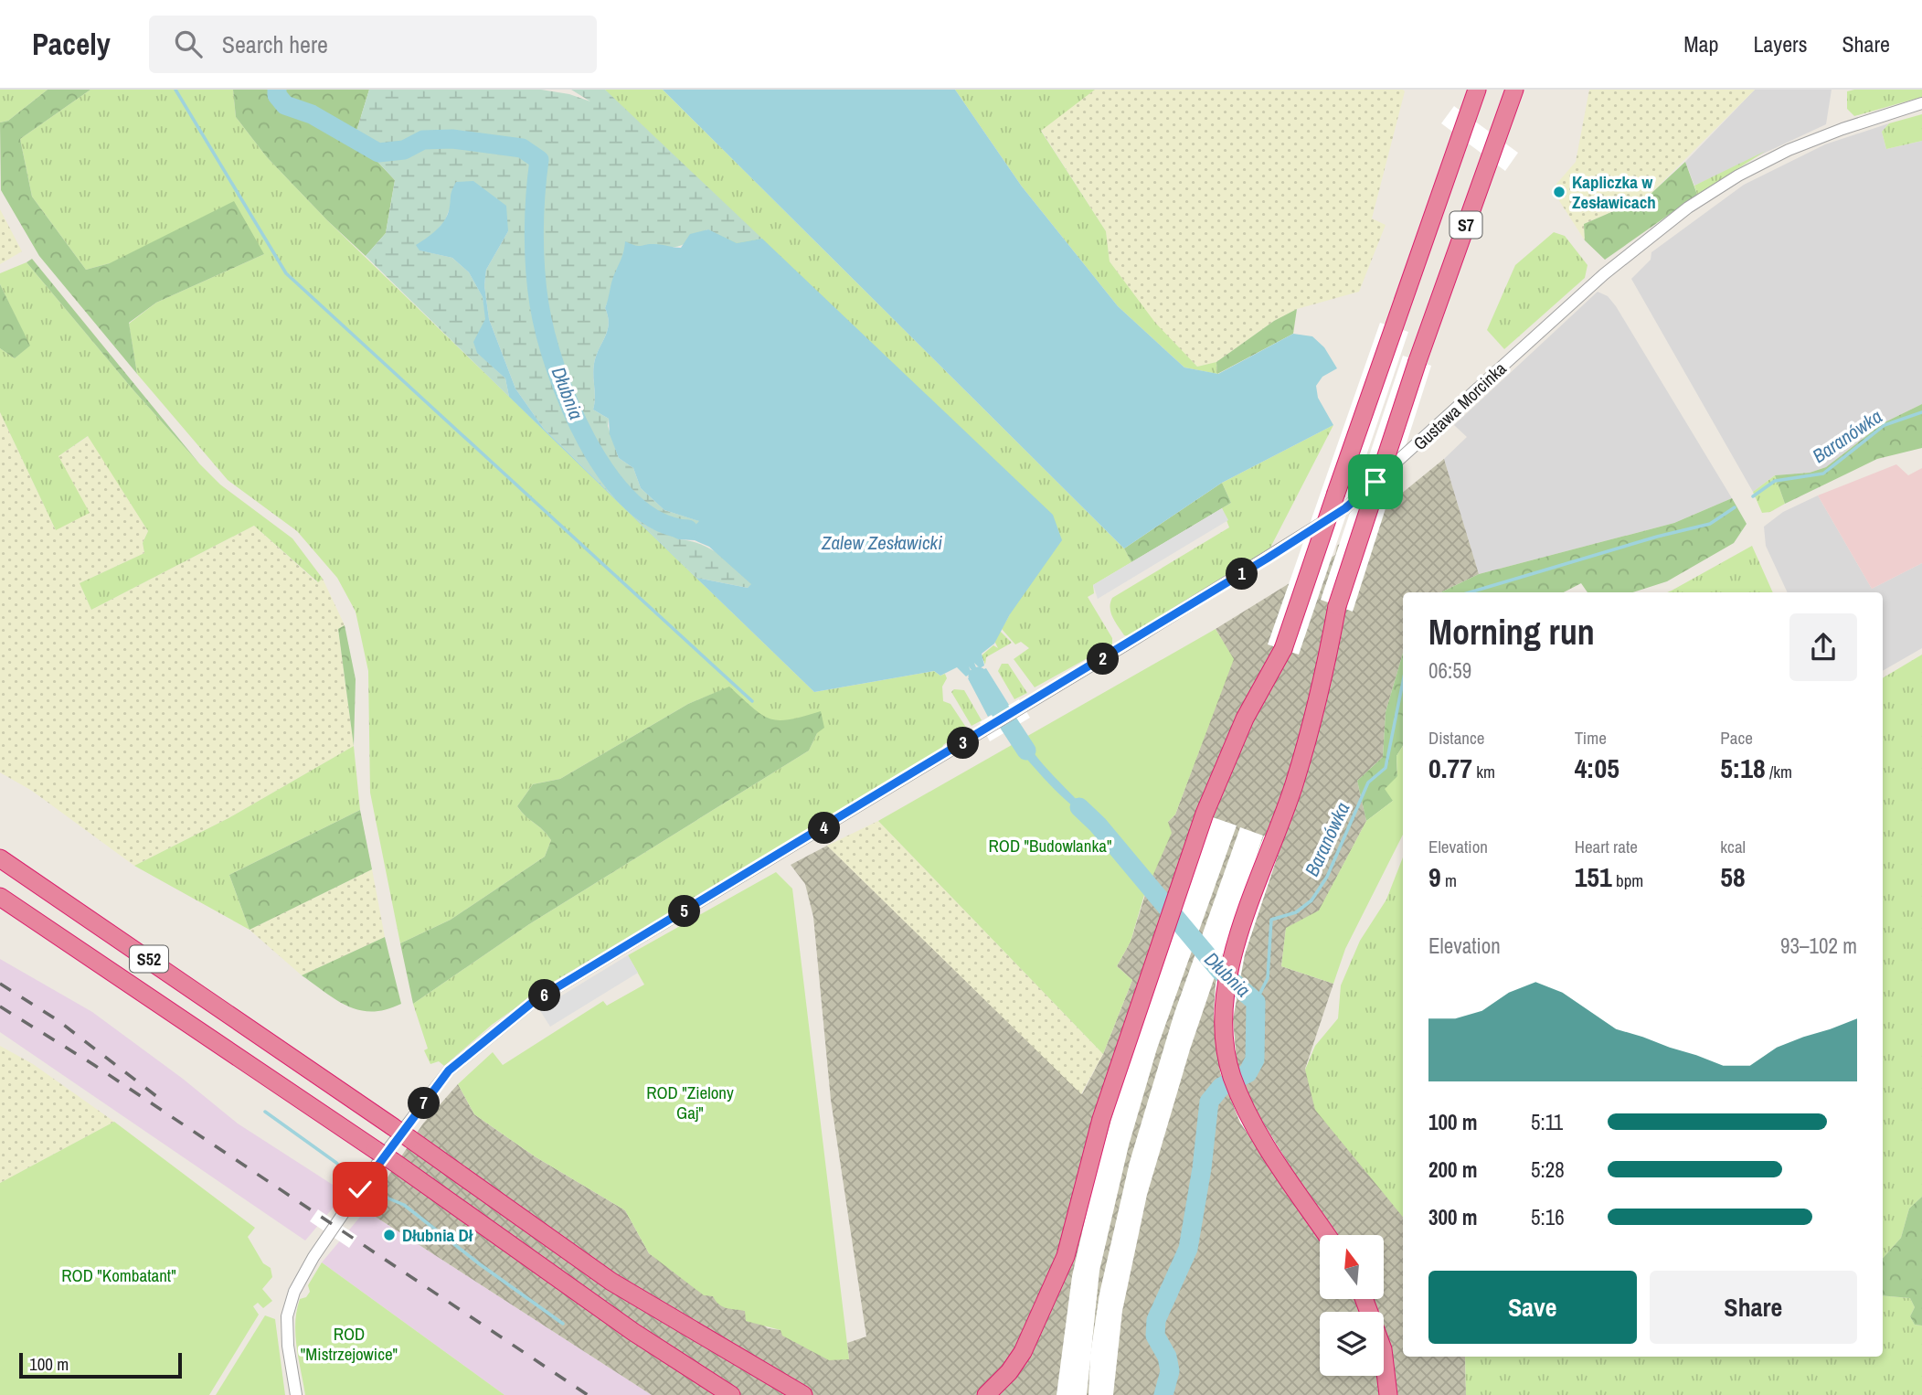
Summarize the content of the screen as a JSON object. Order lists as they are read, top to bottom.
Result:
{
  "streets": {
    "highway": ["S7", "S52"],
    "street": ["Gustawa Morcinka"]
  },
  "water": ["Dłubnia", "Baranówka", "Zalew Zesławicki"],
  "parks": [
    "ROD \"Budowlanka\"",
    "ROD \"Zielony Gaj\"",
    "ROD \"Kombatant\"",
    "ROD \"Mistrzejowice\""
  ],
  "places": ["Kapliczka w Zesławicach", "Dłubnia Dł"],
  "scale_bar": "100 m",
  "north": "top",
  "page": {
    "header": "Pacely",
    "search": "Search here",
    "nav": ["Map", "Layers", "Share"],
    "pins": [
      "1",
      "2",
      "3",
      "4",
      "5",
      "6",
      "7"
    ],
    "heading": ["Morning run", "06:59"],
    "stats": [
      ["Distance", "0.77 km"],
      ["Time", "4:05"],
      ["Pace", "5:18 /km"],
      ["Elevation", "9 m"],
      ["Heart rate", "151 bpm"],
      ["kcal", "58"]
    ],
    "chart": ["Elevation", "93–102 m"],
    "list": [
      {
        "name": "100 m",
        "note": "5:11"
      },
      {
        "name": "200 m",
        "note": "5:28"
      },
      {
        "name": "300 m",
        "note": "5:16"
      }
    ],
    "buttons": ["Save", "Share"],
    "scale": "100 m"
  }
}
